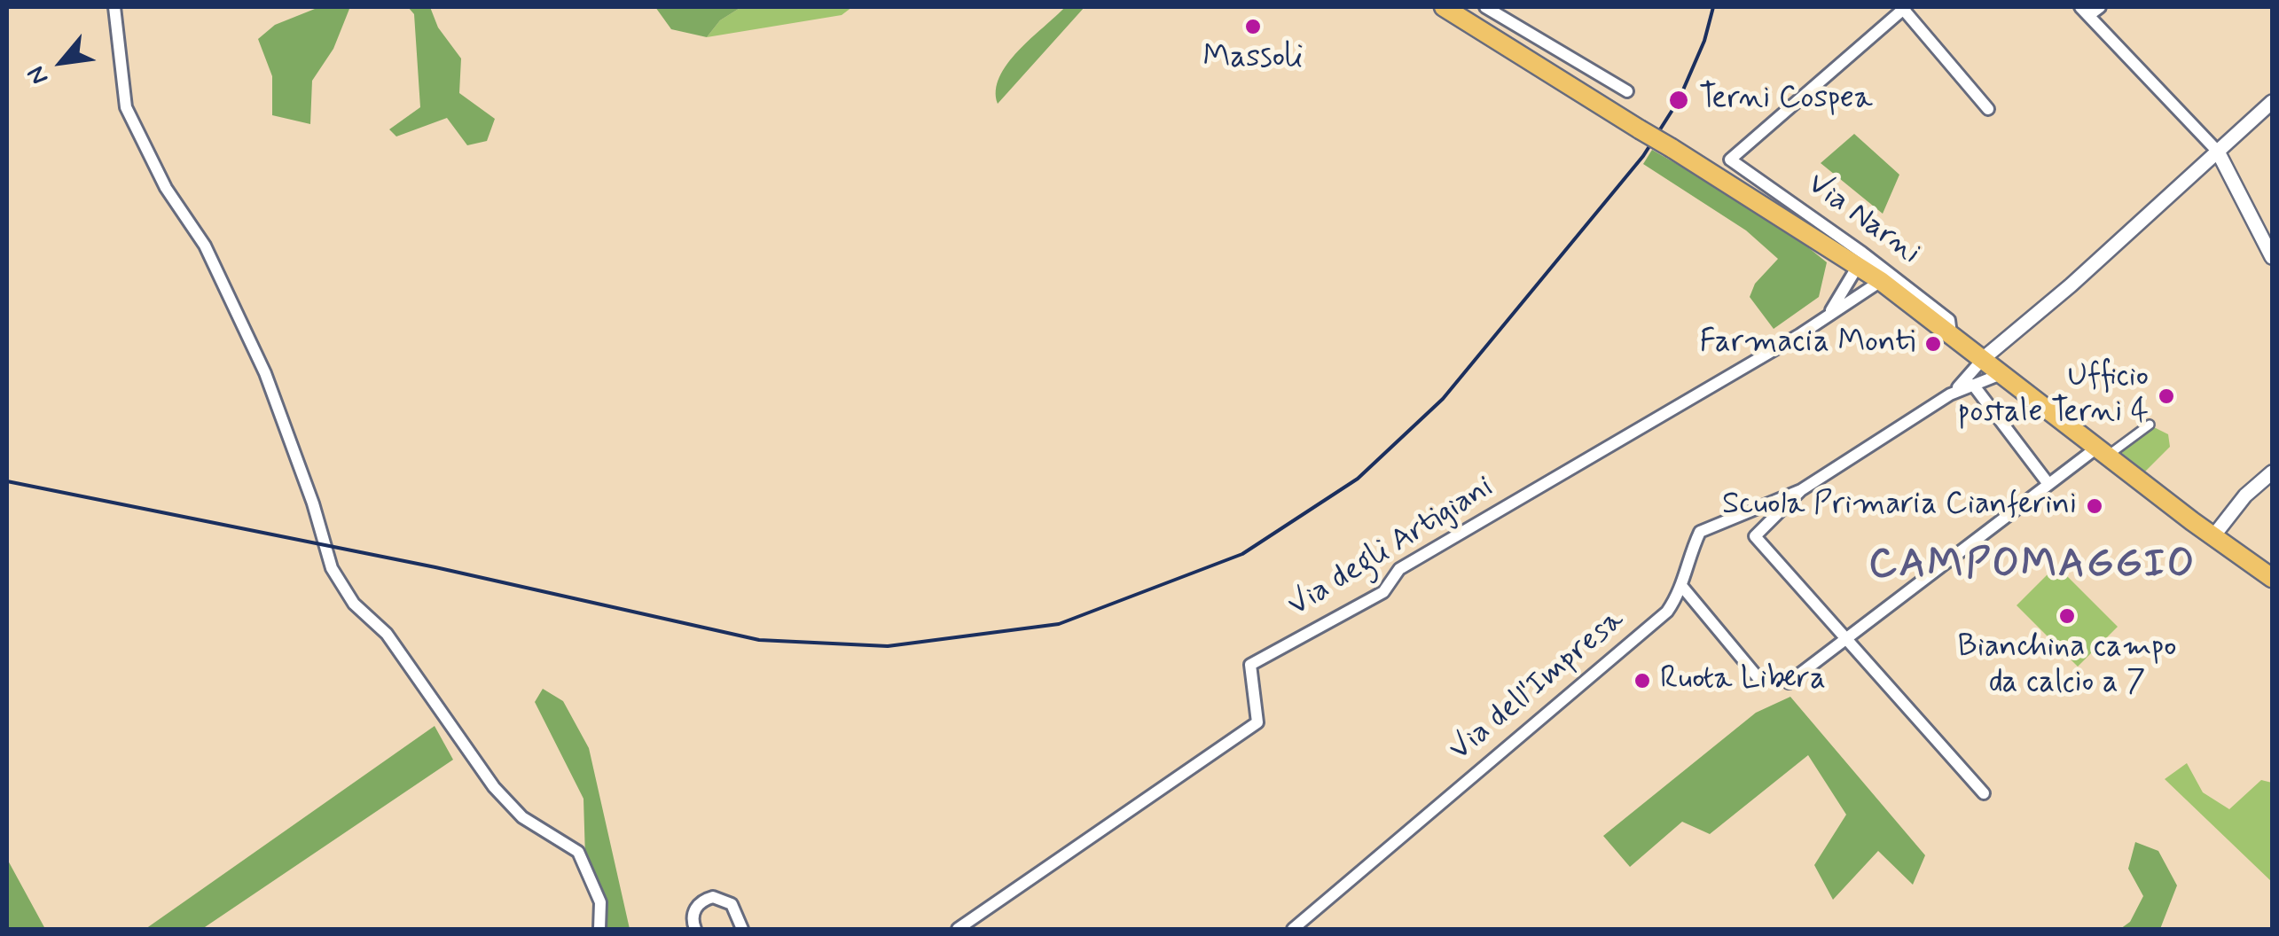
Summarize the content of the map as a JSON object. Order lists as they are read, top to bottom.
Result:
{
  "streets": {
    "main road": ["Via Narni"],
    "street": ["Via degli Artigiani", "Via dell'Impresa"]
  },
  "crossings": [
    ["Via Narni", "Via degli Artigiani"]
  ],
  "districts": ["CAMPOMAGGIO"],
  "places": [
    "Massoli",
    "Terni Cospea",
    "Farmacia Monti",
    "Ufficio postale Terni 4",
    "Scuola Primaria Cianferini",
    "Bianchina campo da calcio a 7",
    "Ruota Libera"
  ],
  "north": "bottom left"
}
